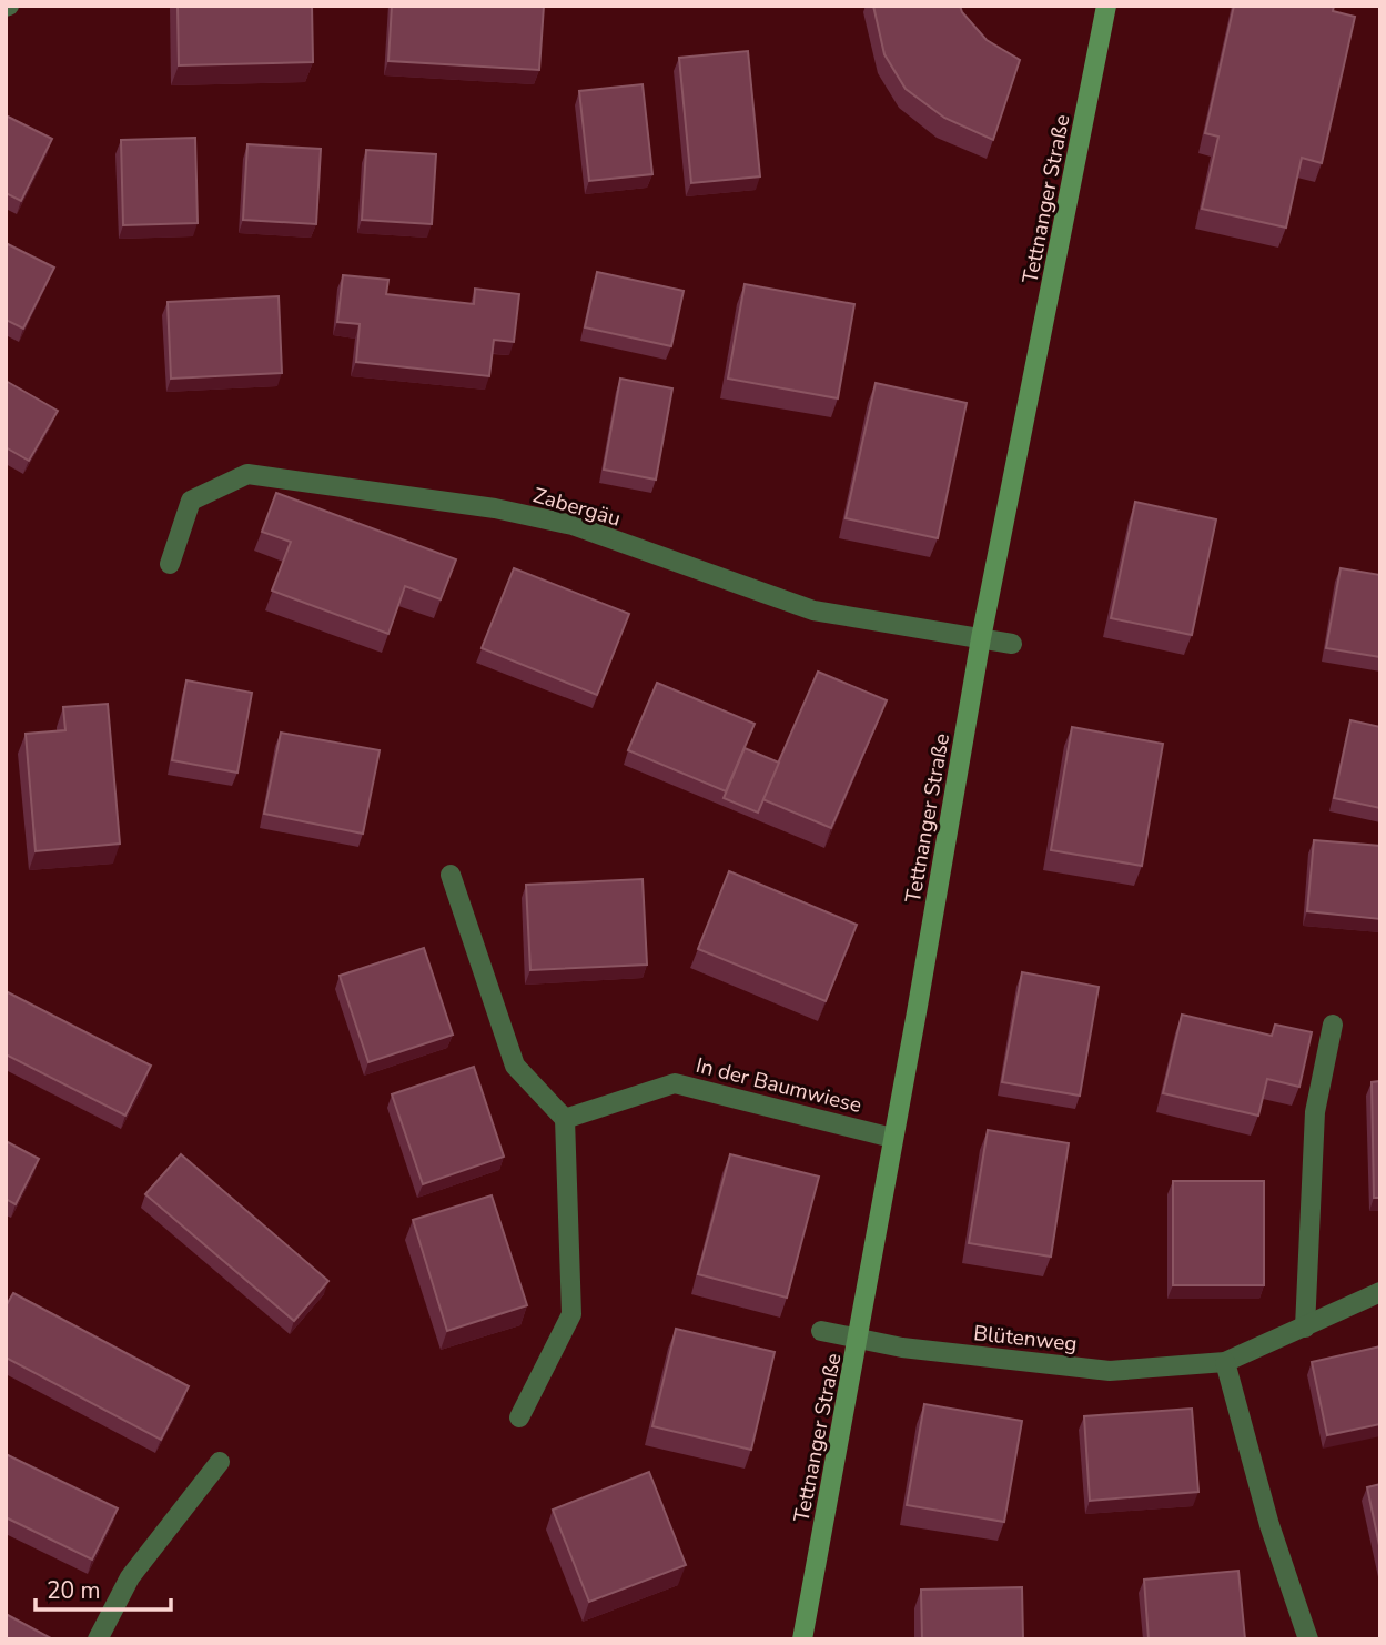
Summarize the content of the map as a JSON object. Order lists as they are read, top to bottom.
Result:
{
  "streets": {
    "street": [
      "Tettnanger Straße",
      "Zabergäu",
      "In der Baumwiese",
      "Blütenweg"
    ]
  },
  "crossings": [
    ["Tettnanger Straße", "Zabergäu"],
    ["Tettnanger Straße", "In der Baumwiese"],
    ["Tettnanger Straße", "Blütenweg"]
  ],
  "scale_bar": "20 m"
}
